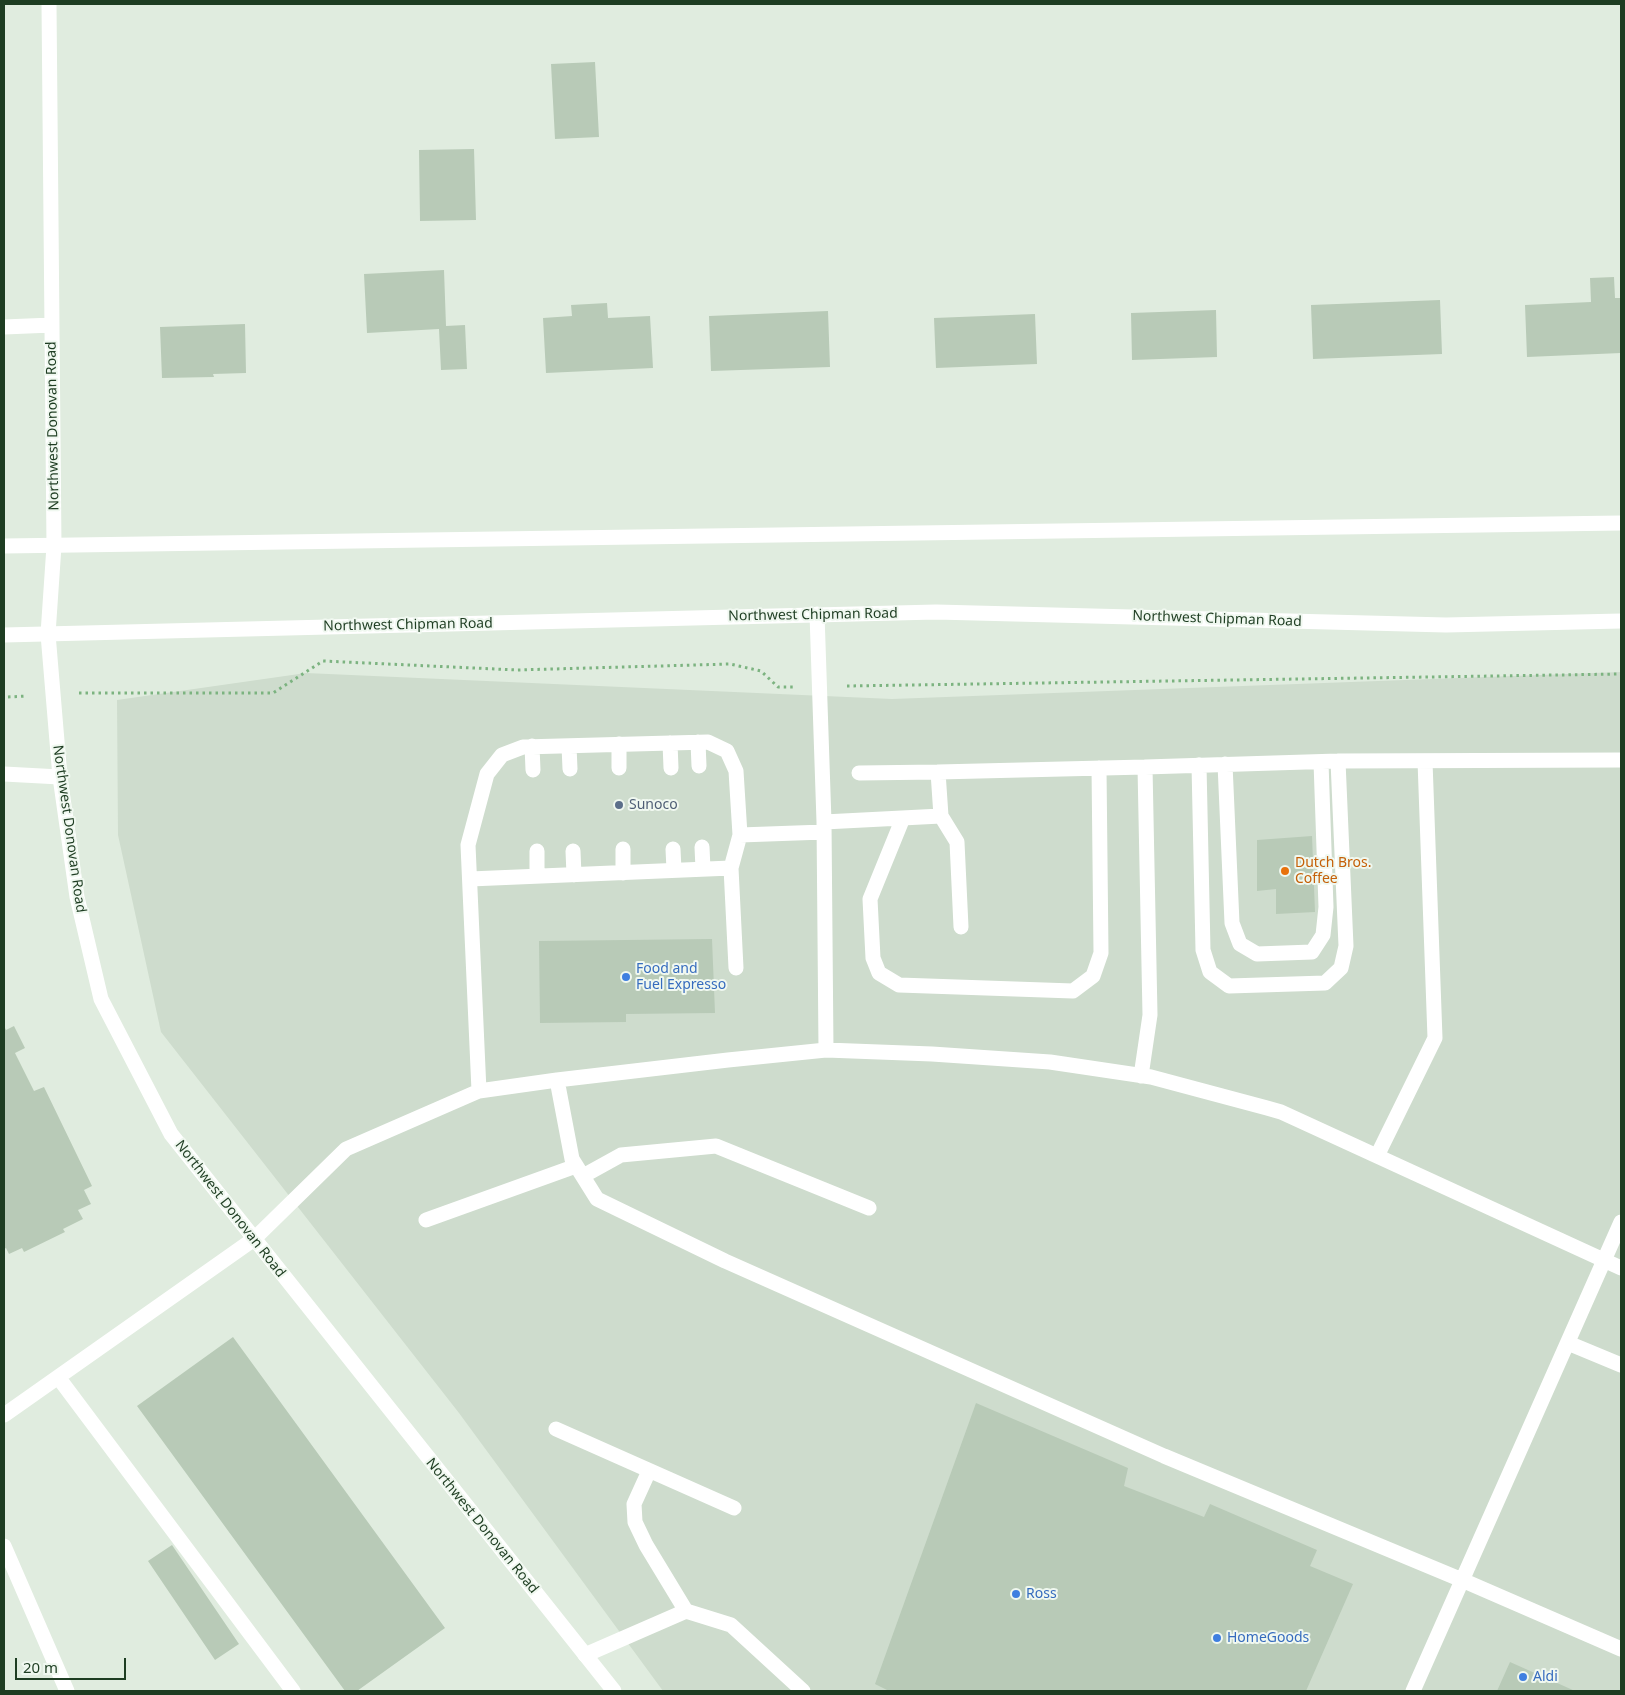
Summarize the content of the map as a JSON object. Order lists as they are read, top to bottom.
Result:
{
  "streets": {
    "main road": ["Northwest Donovan Road", "Northwest Chipman Road"]
  },
  "crossings": [
    ["Northwest Donovan Road", "Northwest Chipman Road"]
  ],
  "places": [
    "Sunoco",
    "Dutch Bros. Coffee",
    "Food and Fuel Expresso",
    "Ross",
    "HomeGoods",
    "Aldi"
  ],
  "scale_bar": "20 m"
}
